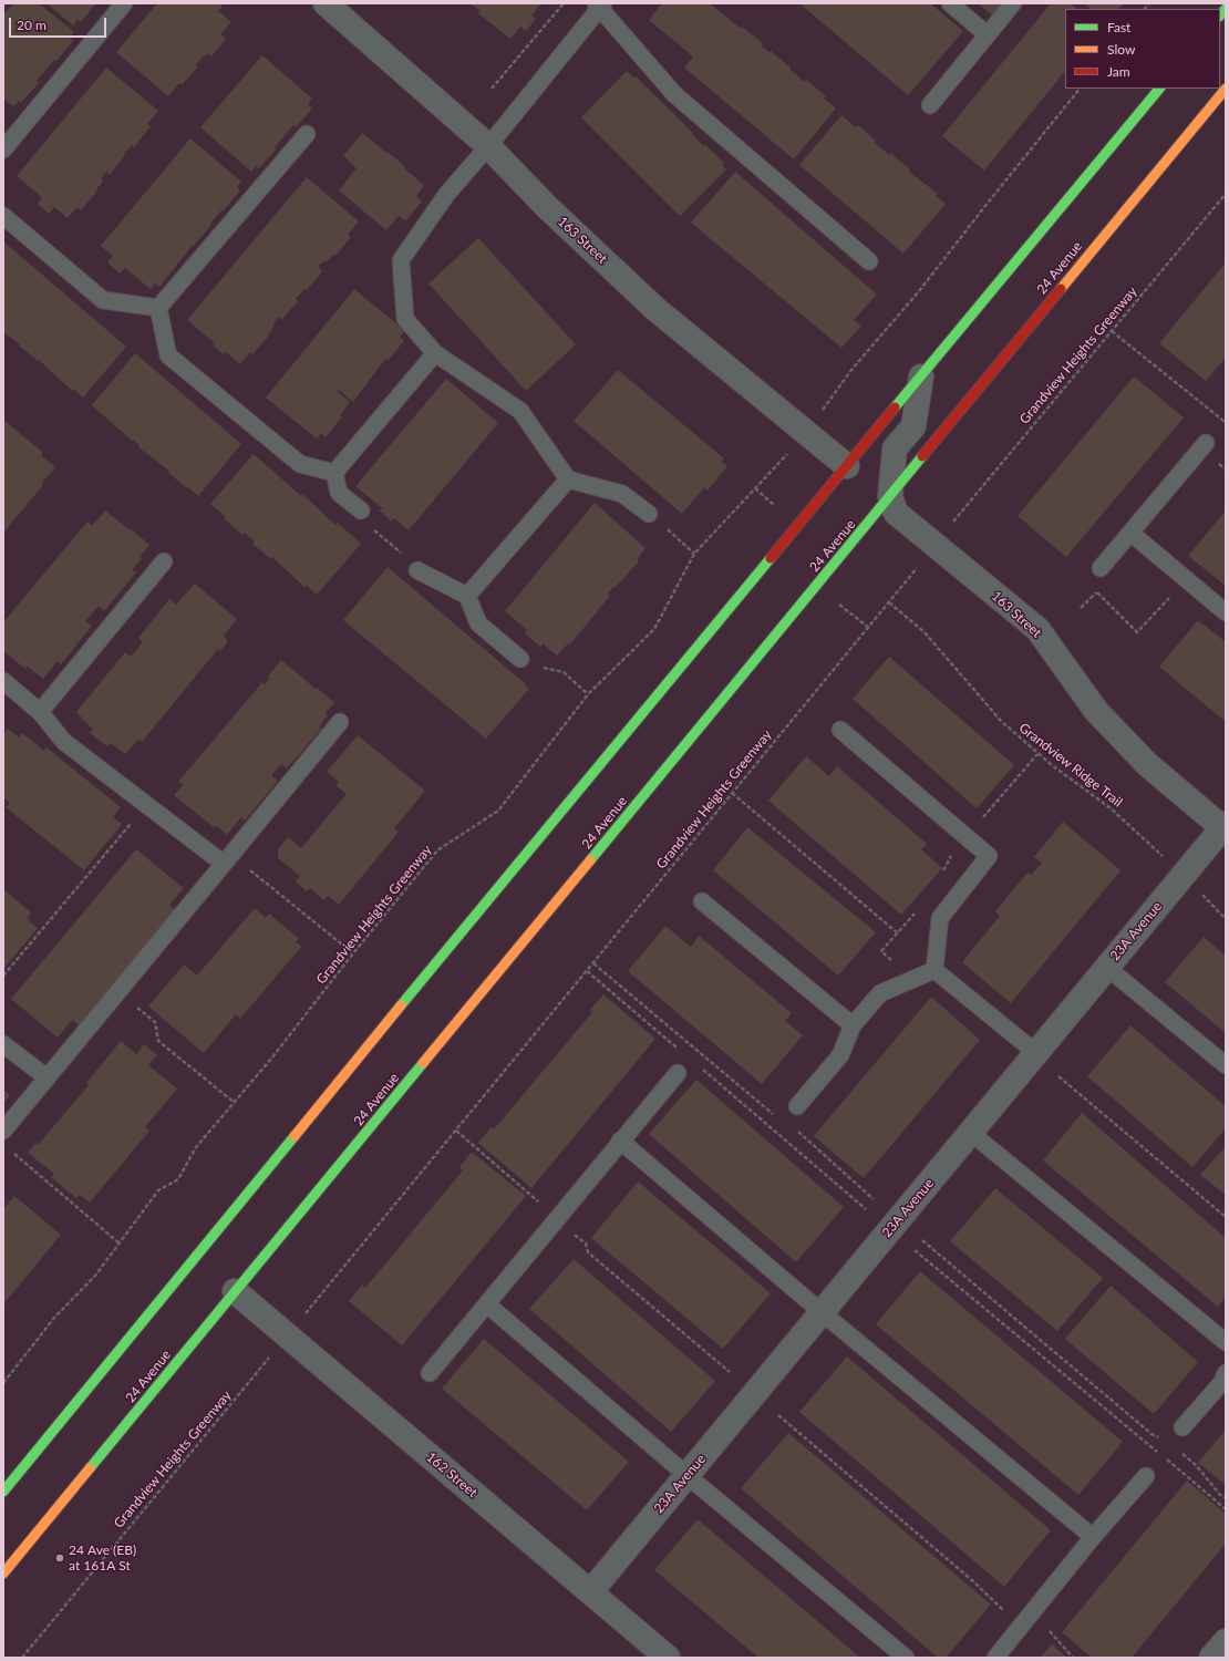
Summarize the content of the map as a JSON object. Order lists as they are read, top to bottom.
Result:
{
  "streets": {
    "main road": ["24 Avenue"],
    "street": ["163 Street", "23A Avenue", "162 Street"],
    "path": ["Grandview Heights Greenway", "Grandview Ridge Trail"]
  },
  "crossings": [
    ["163 Street", "24 Avenue"],
    ["163 Street", "23A Avenue"],
    ["24 Avenue", "162 Street"],
    ["Grandview Heights Greenway", "Grandview Ridge Trail"],
    ["23A Avenue", "162 Street"]
  ],
  "places": ["24 Ave (EB) at 161A St"],
  "legend": ["Fast", "Slow", "Jam"],
  "scale_bar": "20 m"
}
